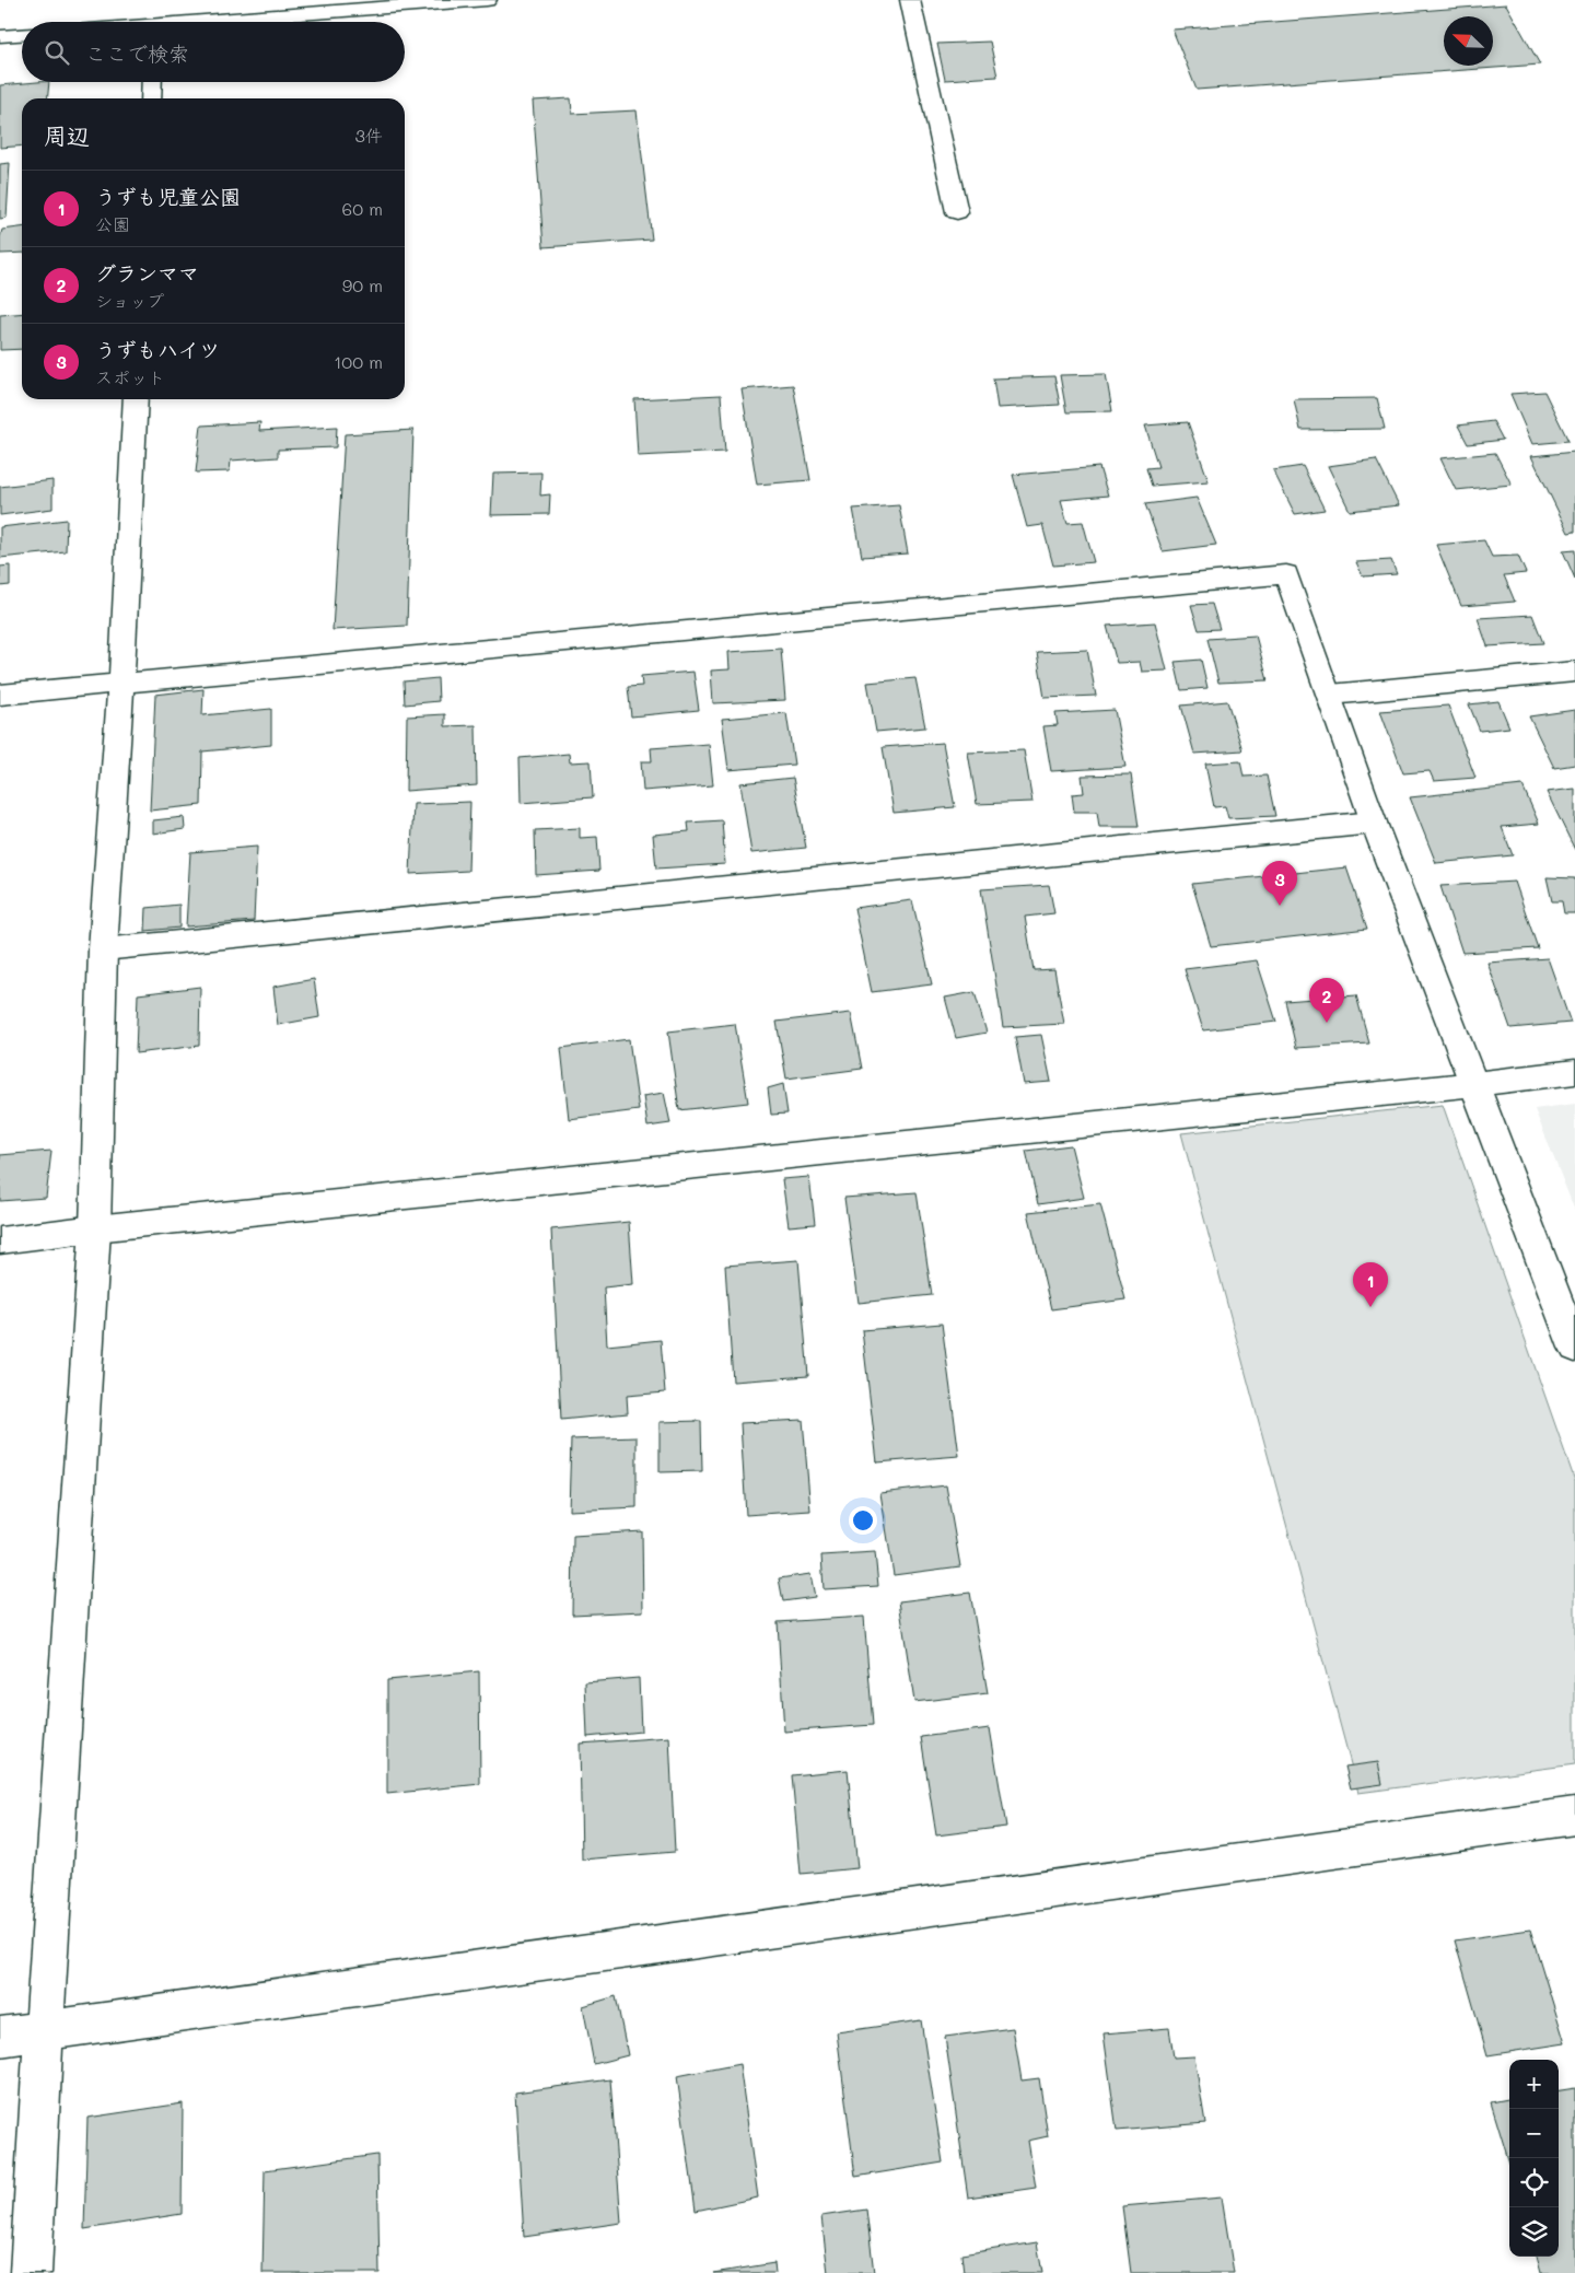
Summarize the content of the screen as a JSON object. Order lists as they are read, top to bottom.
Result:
{
  "north": "top left",
  "page": {
    "search": "ここで検索",
    "heading": ["周辺", "3件"],
    "list": [
      {
        "mark": "1",
        "name": "うずも児童公園",
        "note": "公園",
        "value": "60 m"
      },
      {
        "mark": "2",
        "name": "グランママ",
        "note": "ショップ",
        "value": "90 m"
      },
      {
        "mark": "3",
        "name": "うずもハイツ",
        "note": "スポット",
        "value": "100 m"
      }
    ],
    "pins": ["3", "2", "1"],
    "map_buttons": ["+", "−"]
  }
}
